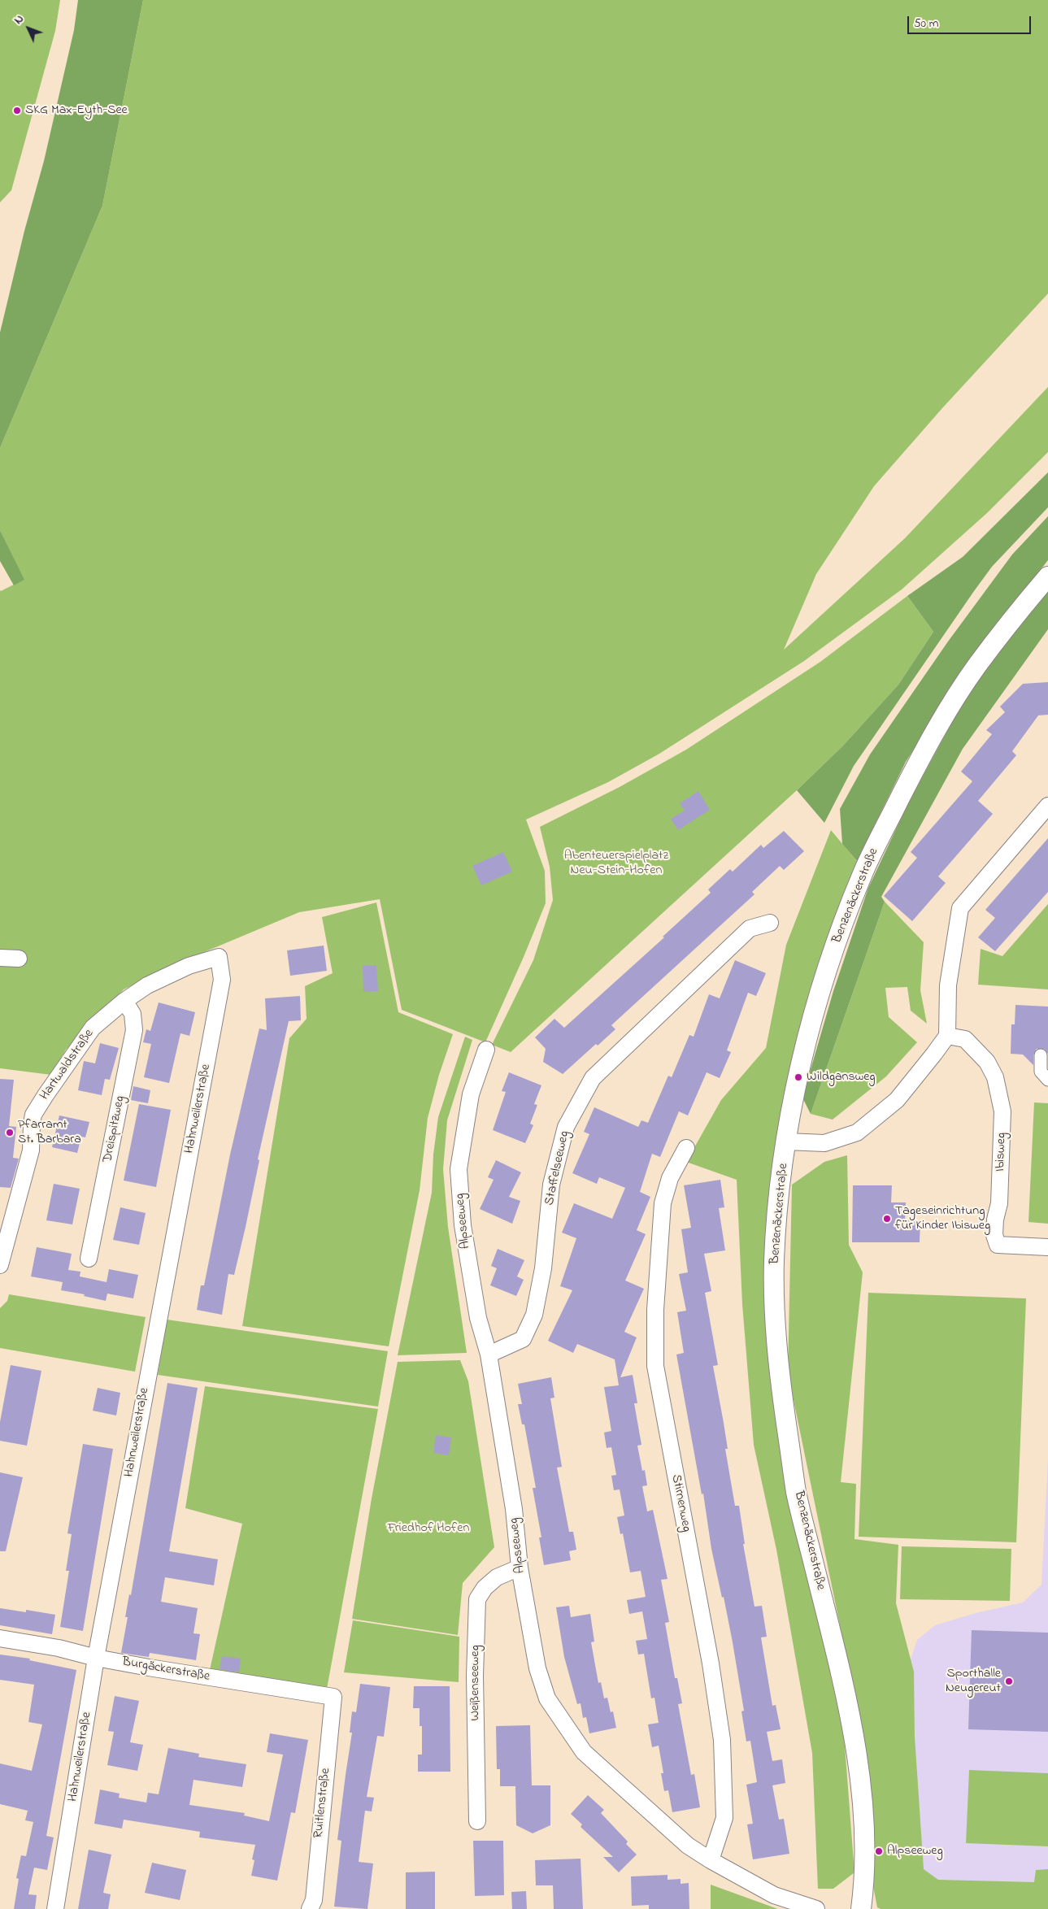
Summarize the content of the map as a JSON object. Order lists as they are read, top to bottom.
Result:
{
  "streets": {
    "street": [
      "Benzenäckerstraße",
      "Hartwaldstraße",
      "Hahnweilerstraße",
      "Dreispitzweg",
      "Ibisweg",
      "Staffelseeweg",
      "Alpseeweg",
      "Stirnenweg",
      "Burgäckerstraße",
      "Weißenseeweg",
      "Ruitlenstraße"
    ]
  },
  "crossings": [
    ["Hartwaldstraße", "Hahnweilerstraße"],
    ["Hartwaldstraße", "Dreispitzweg"],
    ["Hahnweilerstraße", "Burgäckerstraße"],
    ["Staffelseeweg", "Alpseeweg"],
    ["Alpseeweg", "Stirnenweg"],
    ["Alpseeweg", "Weißenseeweg"],
    ["Burgäckerstraße", "Ruitlenstraße"]
  ],
  "parks": ["Abenteuerspielplatz Neu-Stein-Hofen", "Friedhof Hofen"],
  "places": [
    "SKG Max-Eyth-See",
    "Wildgansweg",
    "Pfarramt St. Barbara",
    "Tageseinrichtung für Kinder Ibisweg",
    "Sporthalle Neugereut",
    "Alpseeweg"
  ],
  "scale_bar": "50 m",
  "north": "top left"
}
